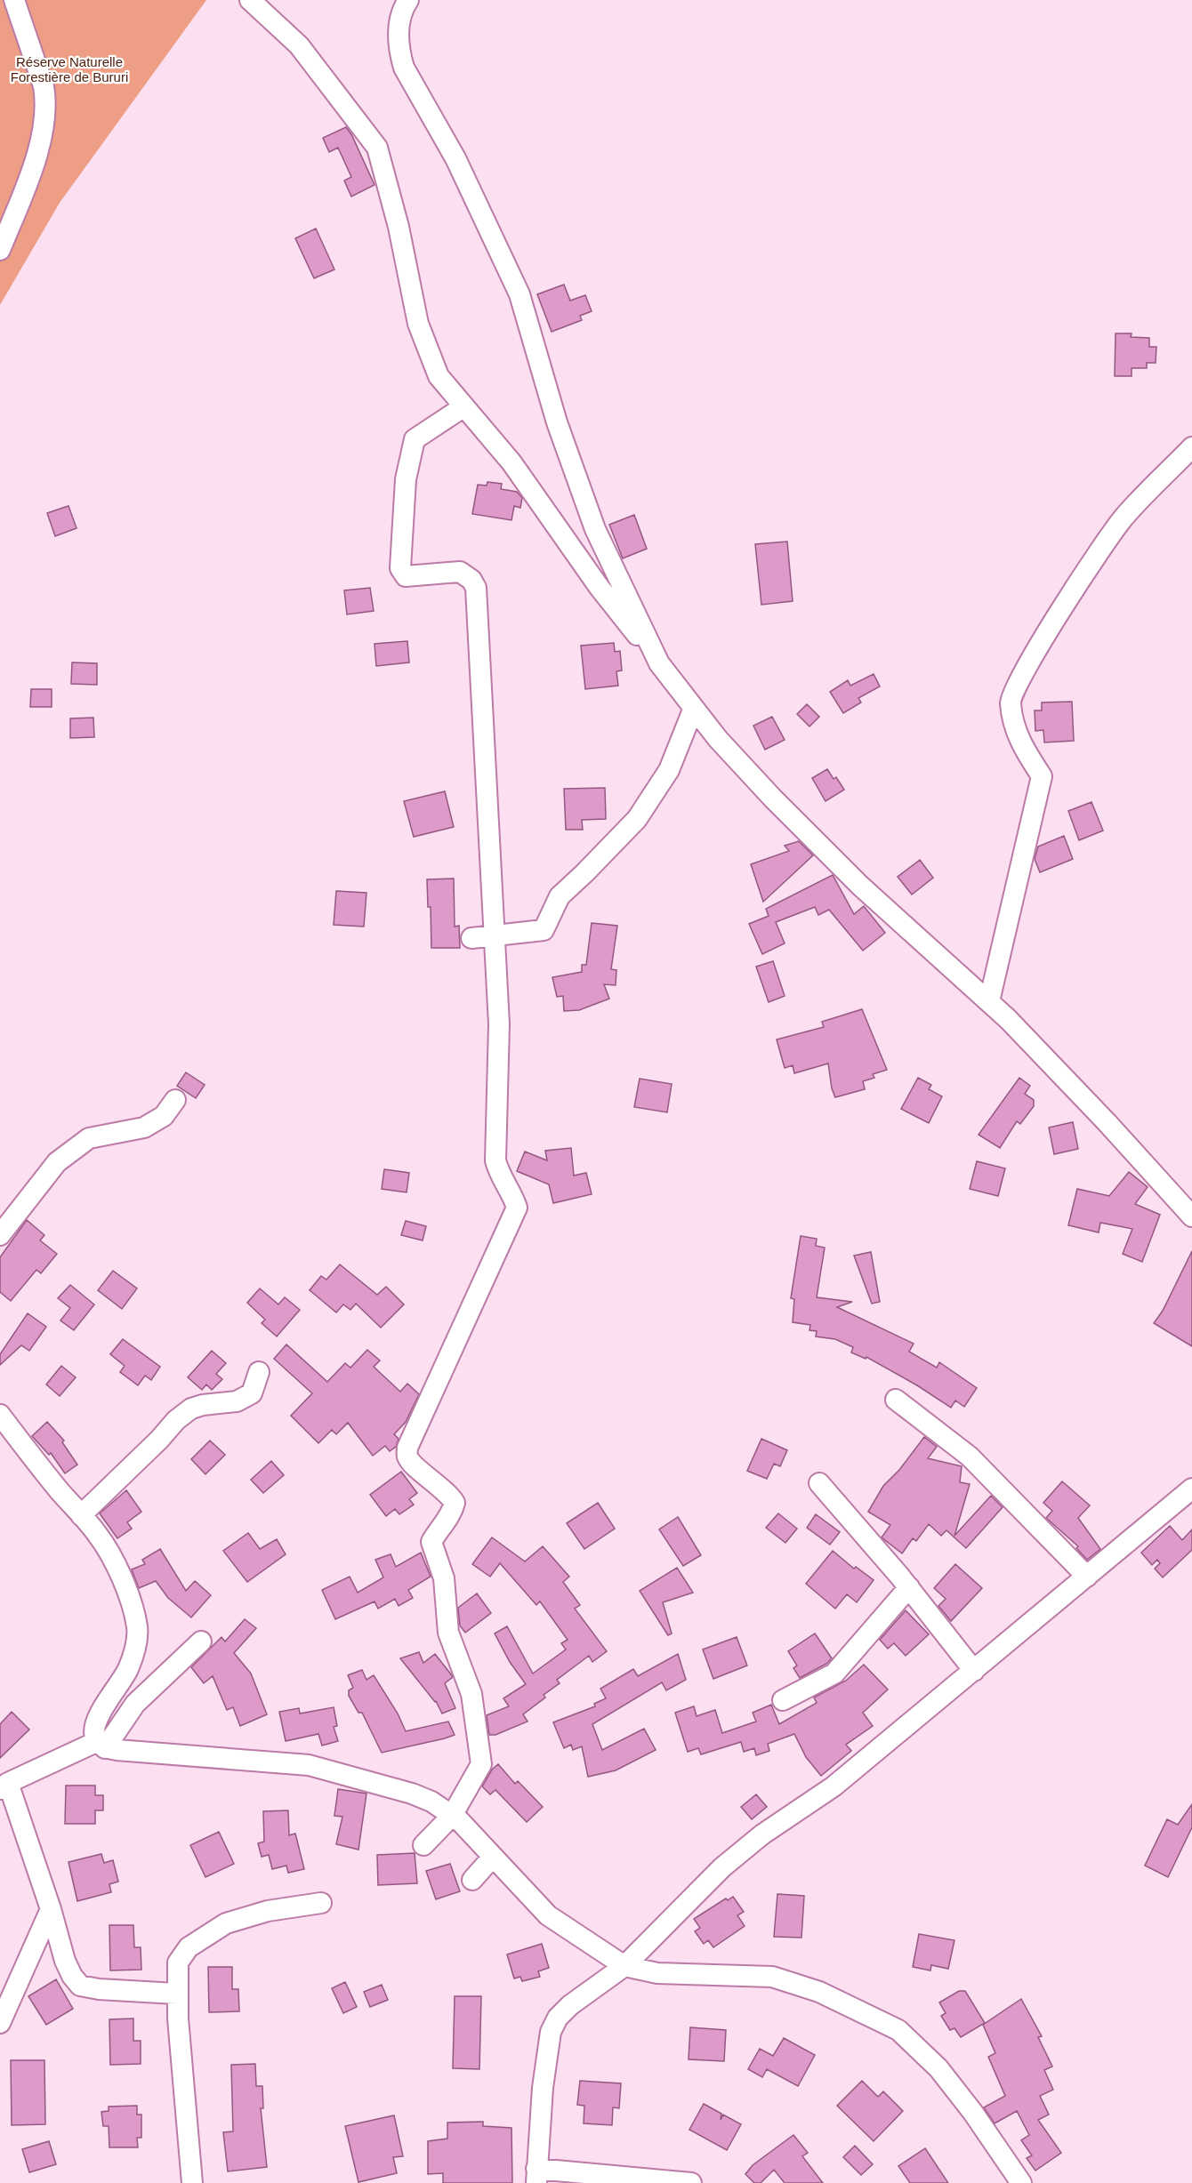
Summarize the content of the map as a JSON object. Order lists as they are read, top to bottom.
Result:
{
  "parks": ["Réserve Naturelle Forestière de Bururi"]
}
